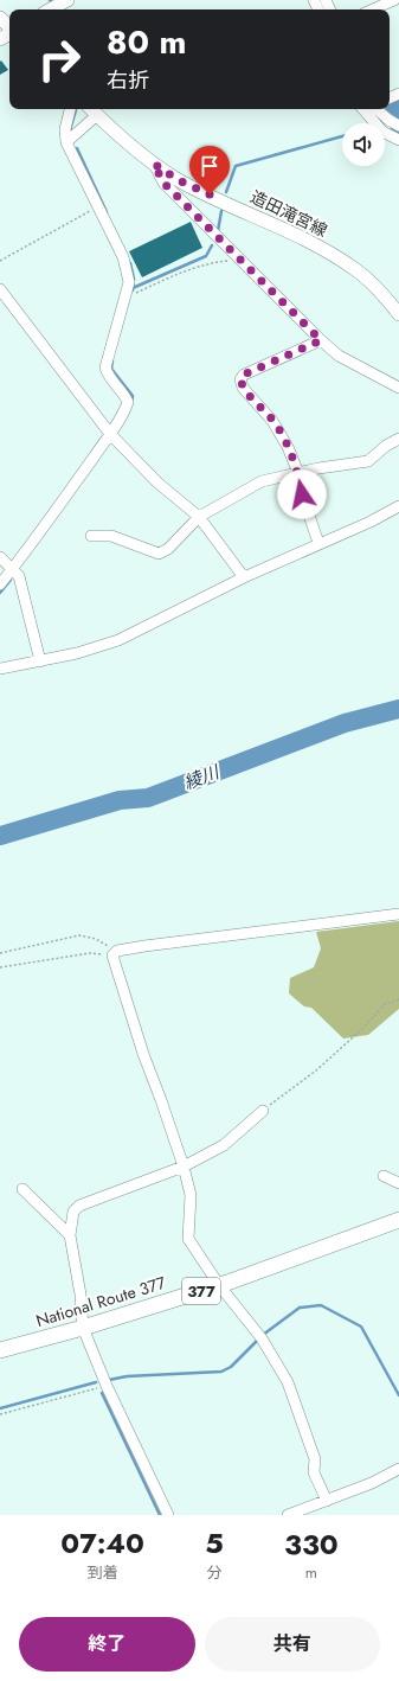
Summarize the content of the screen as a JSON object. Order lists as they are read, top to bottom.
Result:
{
  "streets": {
    "highway": ["377", "National Route 377"],
    "main road": ["造田滝宮線"]
  },
  "water": ["綾川"],
  "page": {
    "turn": ["80 m", "右折"],
    "eta": [
      "07:40",
      "到着",
      "5",
      "分",
      "330",
      "m"
    ],
    "buttons": ["終了", "共有"]
  }
}
